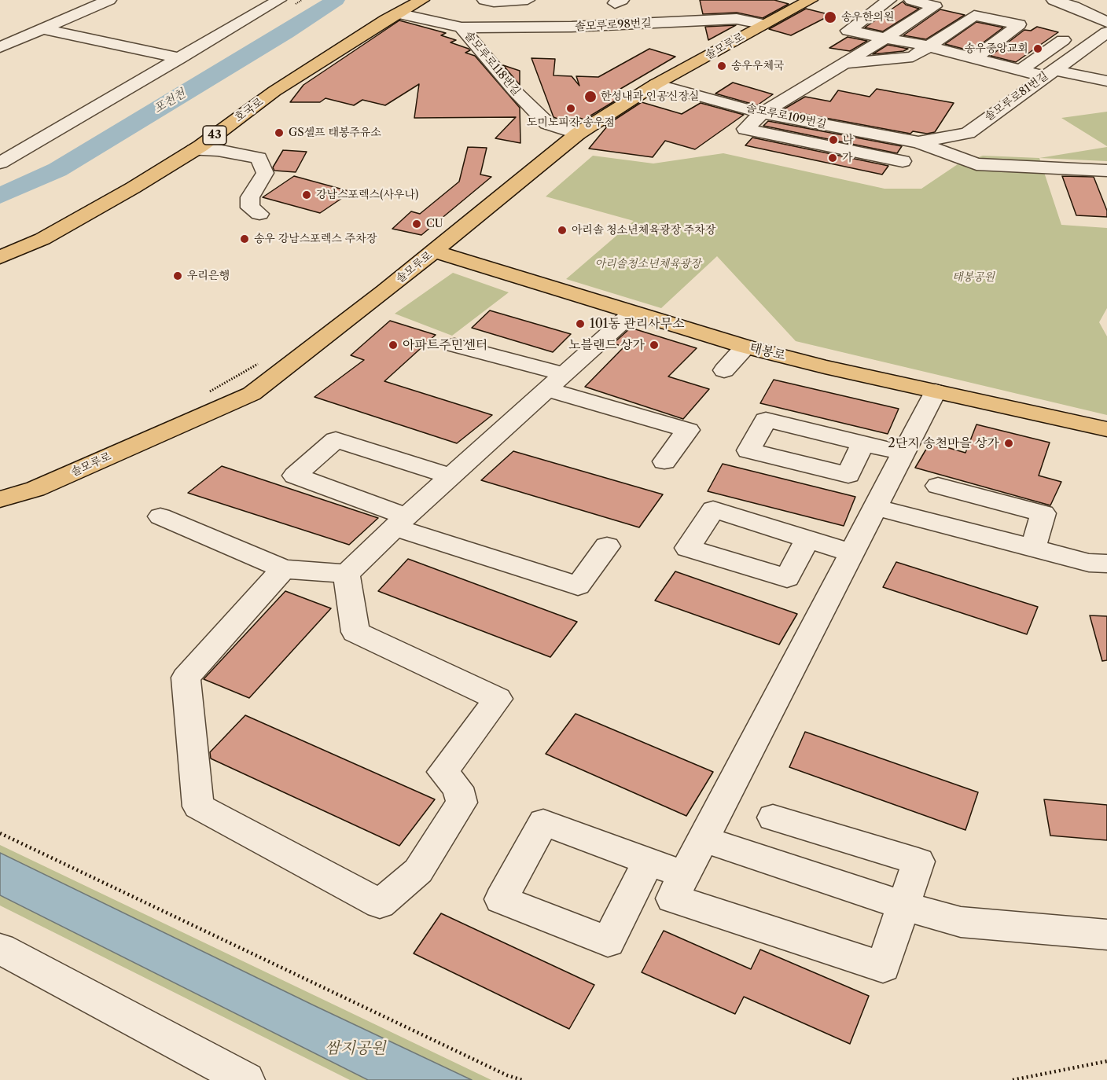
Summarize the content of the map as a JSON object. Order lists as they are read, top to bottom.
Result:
{
  "streets": {
    "main road": [
      "솔모루로",
      "호국로",
      "43",
      "태봉로"
    ],
    "street": [
      "솔모루로98번길",
      "솔모루로118번길",
      "솔모루로81번길",
      "솔모루로109번길"
    ]
  },
  "crossings": [
    ["솔모루로98번길", "솔모루로"],
    ["솔모루로98번길", "솔모루로118번길"],
    ["솔모루로", "솔모루로118번길"],
    ["솔모루로", "솔모루로109번길"],
    ["솔모루로", "태봉로"],
    ["솔모루로118번길", "호국로"],
    ["솔모루로81번길", "솔모루로109번길"]
  ],
  "water": ["포천천"],
  "parks": ["아리솔청소년체육광장", "태봉공원", "쌈지공원"],
  "places": [
    "송우한의원",
    "송우중앙교회",
    "송우우체국",
    "한성내과 인공신장실",
    "도미노피자 송우점",
    "GS셀프 태봉주유소",
    "나",
    "가",
    "강남스포렉스(사우나)",
    "CU",
    "아리솔 청소년체육광장 주차장",
    "송우 강남스포렉스 주차장",
    "우리은행",
    "101동 관리사무소",
    "아파트주민센터",
    "노블랜드 상가",
    "2단지 송천마을 상가"
  ]
}
